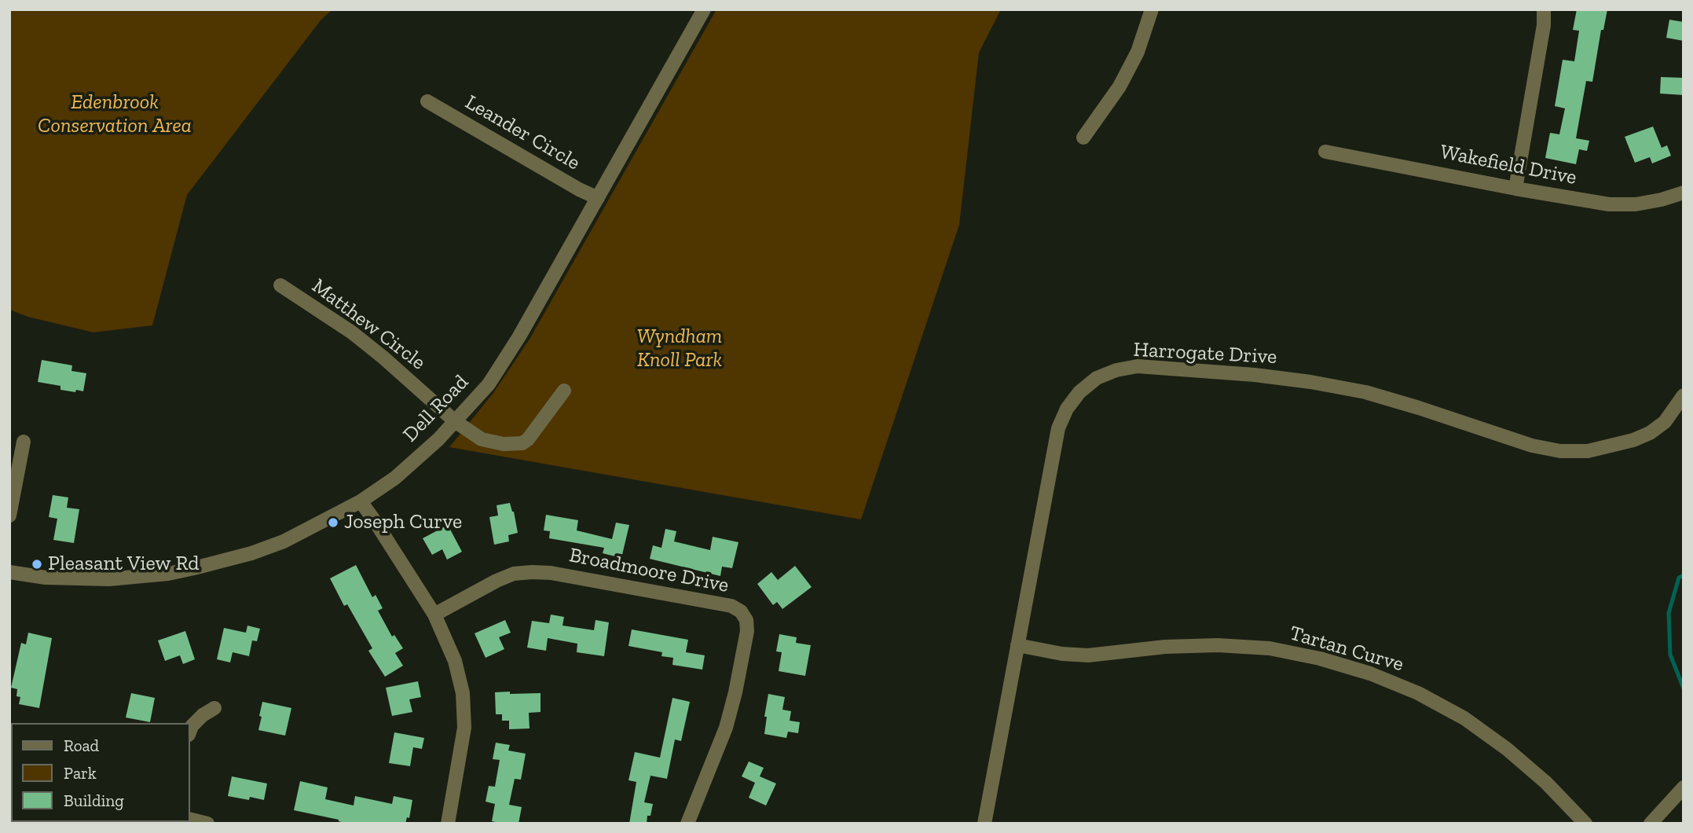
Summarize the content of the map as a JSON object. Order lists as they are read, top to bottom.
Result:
{
  "streets": {
    "street": [
      "Leander Circle",
      "Wakefield Drive",
      "Matthew Circle",
      "Harrogate Drive",
      "Dell Road",
      "Broadmoore Drive",
      "Tartan Curve"
    ]
  },
  "crossings": [
    ["Leander Circle", "Dell Road"],
    ["Matthew Circle", "Dell Road"],
    ["Harrogate Drive", "Tartan Curve"]
  ],
  "parks": ["Edenbrook Conservation Area", "Wyndham Knoll Park"],
  "places": ["Joseph Curve", "Pleasant View Rd"],
  "legend": ["Road", "Park", "Building"]
}
